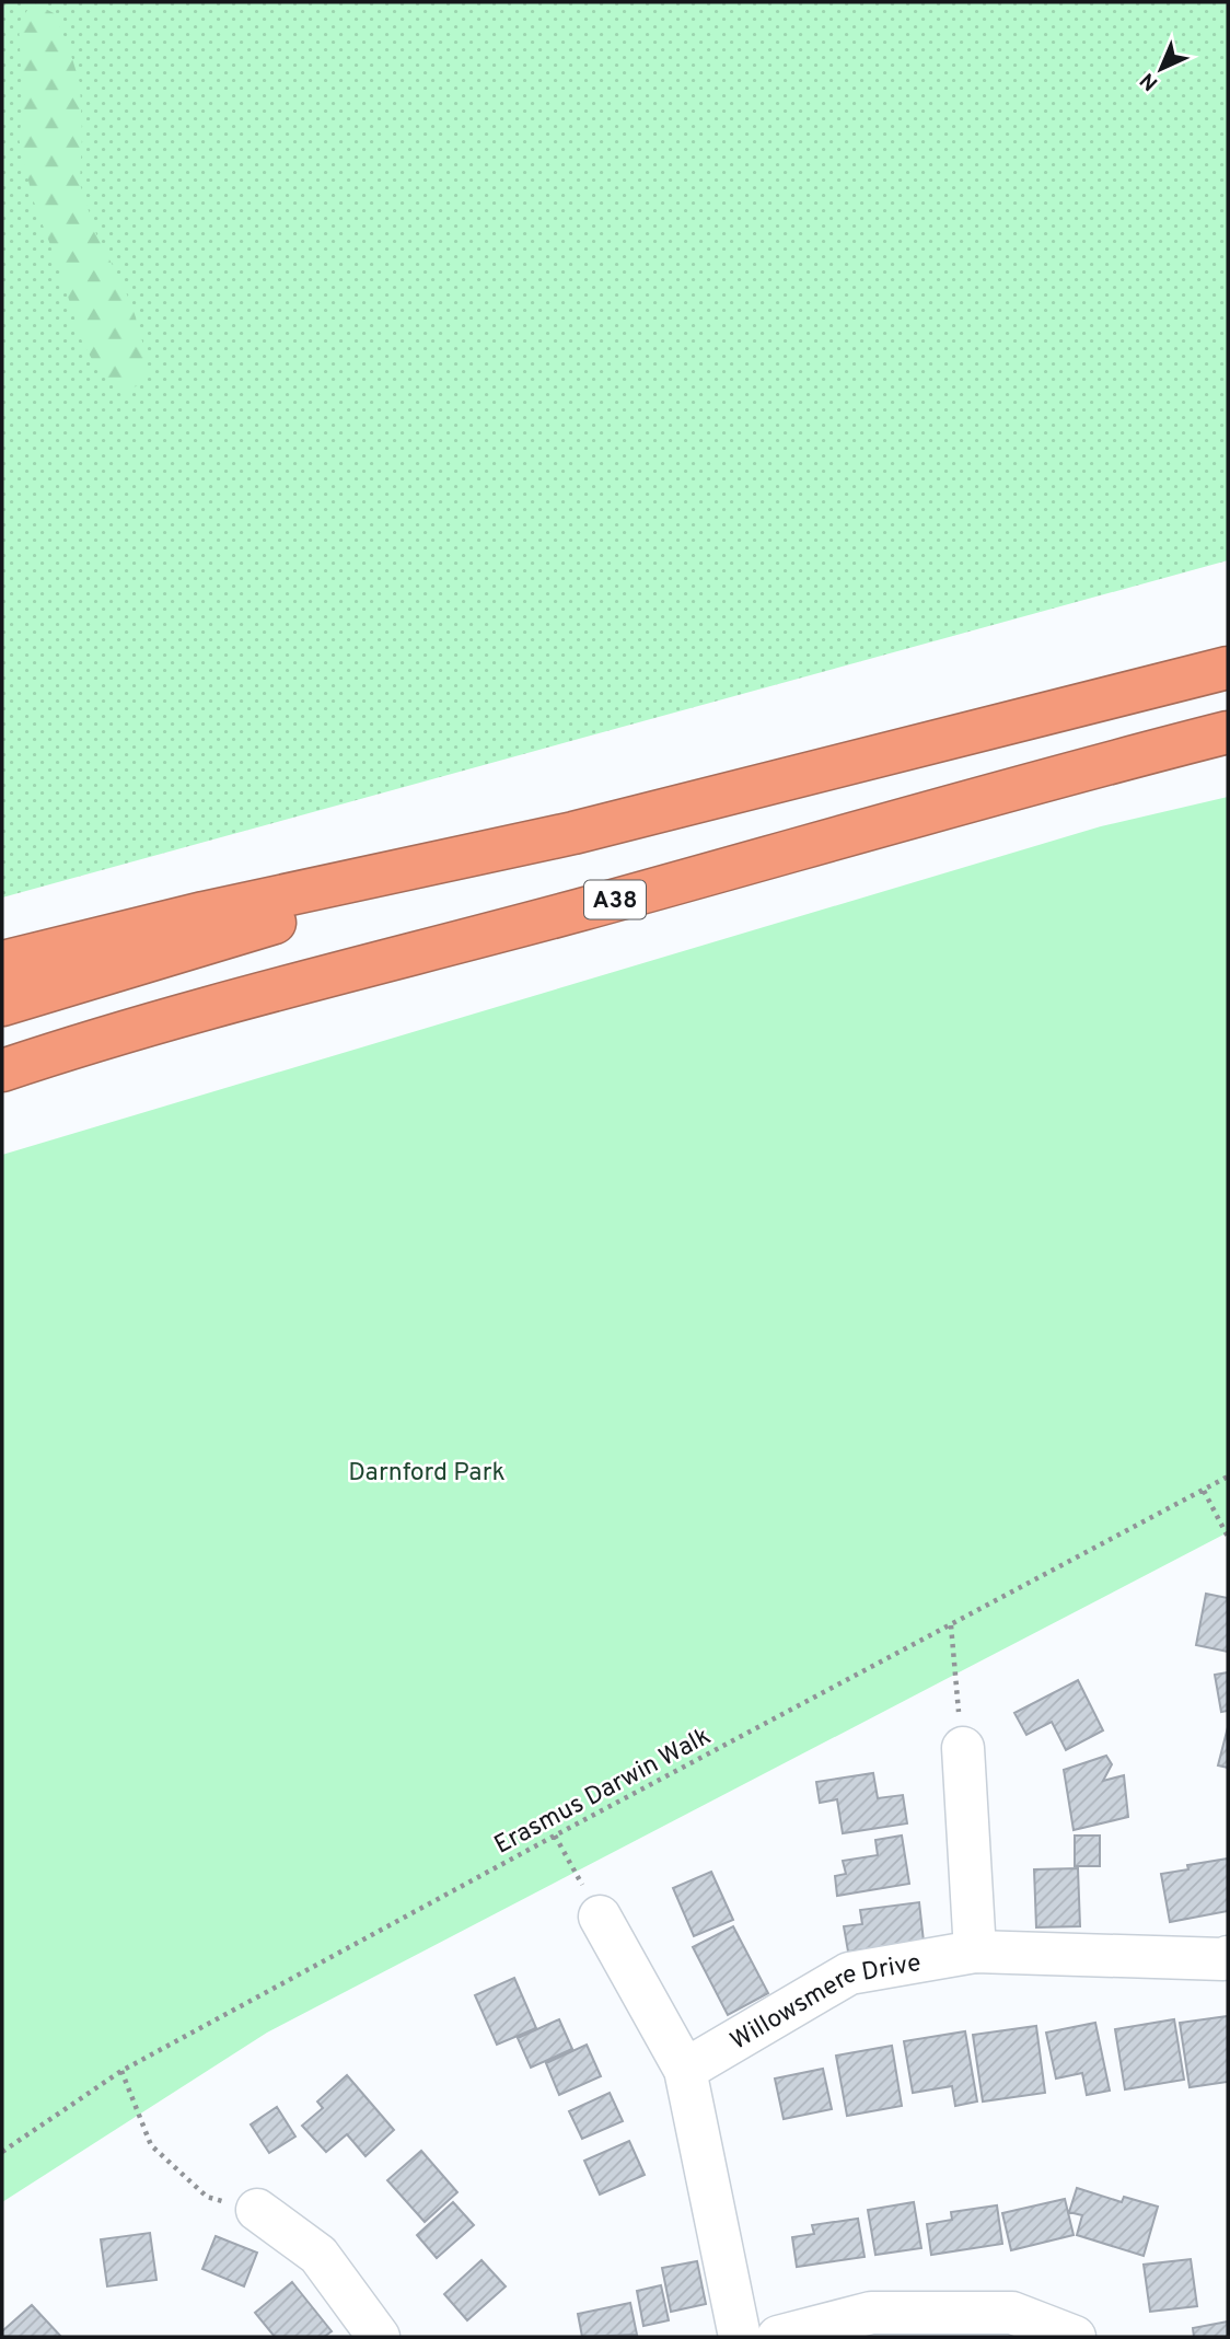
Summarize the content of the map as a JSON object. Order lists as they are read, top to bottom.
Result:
{
  "streets": {
    "highway": ["A38"],
    "street": ["Willowsmere Drive"],
    "path": ["Erasmus Darwin Walk"]
  },
  "parks": ["Darnford Park"],
  "north": "bottom left"
}
